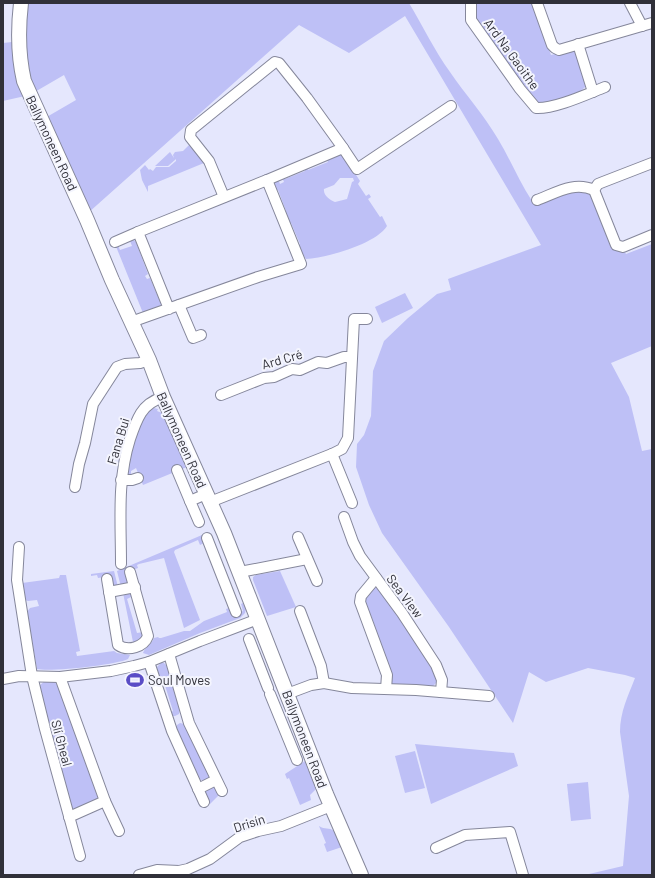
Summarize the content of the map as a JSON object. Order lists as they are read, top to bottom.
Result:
{
  "streets": {
    "street": [
      "Ard Na Gaoithe",
      "Ballymoneen Road",
      "Ard Cré",
      "Fana Bui",
      "Sea View",
      "Slí Gheal",
      "Drisín"
    ]
  },
  "crossings": [
    ["Ballymoneen Road", "Fana Bui"],
    ["Ballymoneen Road", "Drisín"]
  ],
  "places": {
    "sports": ["Soul Moves"]
  }
}
